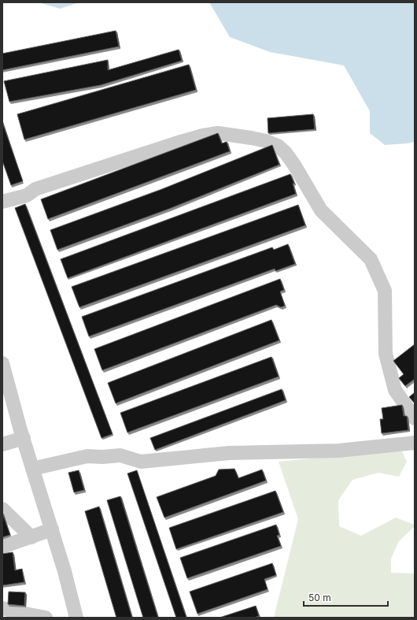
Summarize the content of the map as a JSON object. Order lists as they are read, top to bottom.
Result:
{
  "scale_bar": "50 m"
}
